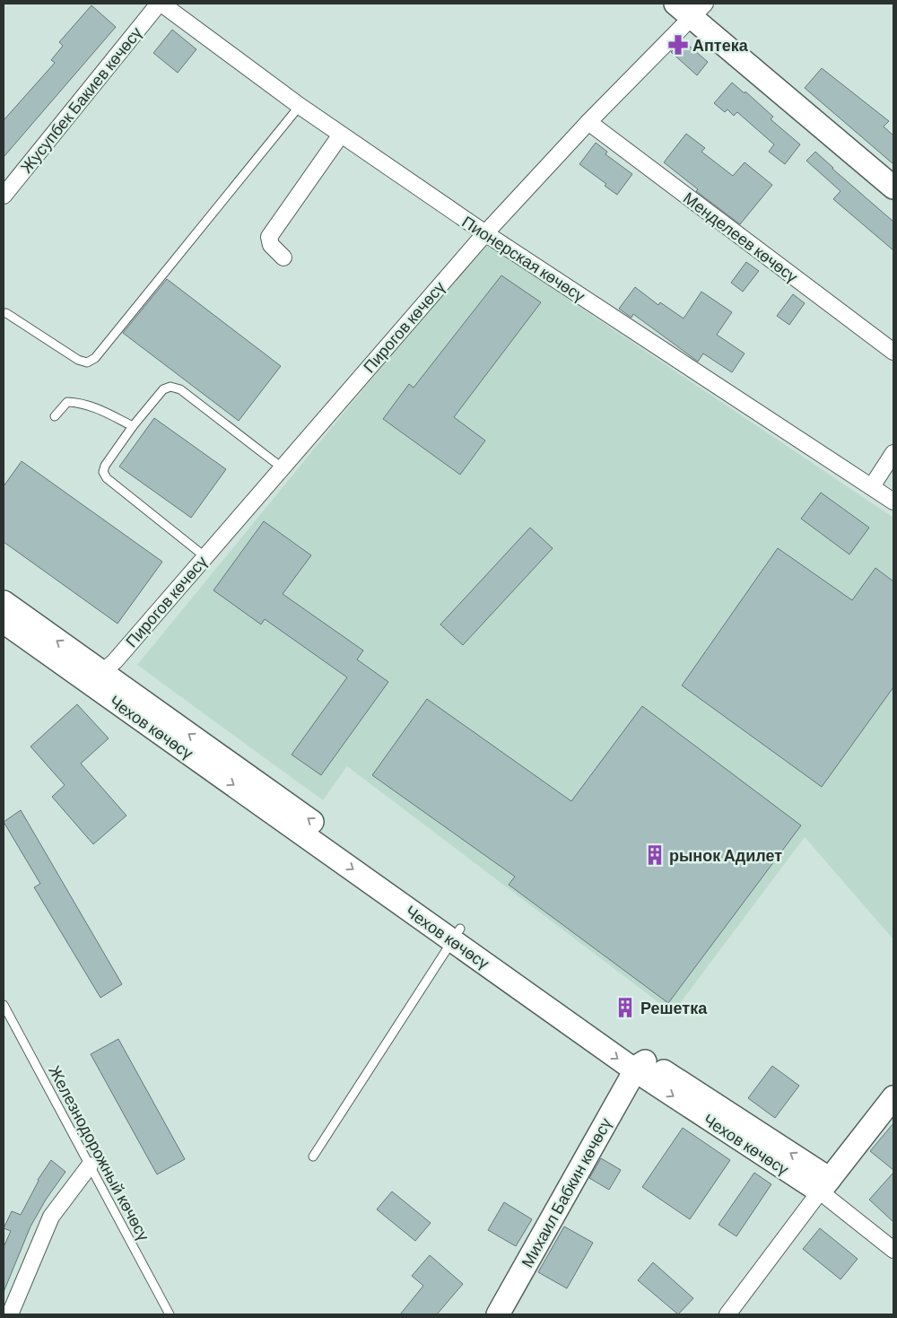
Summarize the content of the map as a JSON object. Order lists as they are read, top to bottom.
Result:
{
  "streets": {
    "main road": ["Чехов көчөсү", "Михаил Бабкин көчөсү"],
    "street": [
      "Жусупбек Бакиев көчөсү",
      "Менделеев көчөсү",
      "Пионерская көчөсү",
      "Пирогов көчөсү"
    ],
    "lane": ["Железнодорожный көчөсү"]
  },
  "crossings": [
    ["Жусупбек Бакиев көчөсү", "Пионерская көчөсү"],
    ["Менделеев көчөсү", "Пирогов көчөсү"],
    ["Пионерская көчөсү", "Пирогов көчөсү"],
    ["Пирогов көчөсү", "Чехов көчөсү"],
    ["Чехов көчөсү", "Михаил Бабкин көчөсү"]
  ],
  "places": {
    "pharmacy": ["Аптека"],
    "building": ["рынок Адилет", "Решетка"]
  }
}
